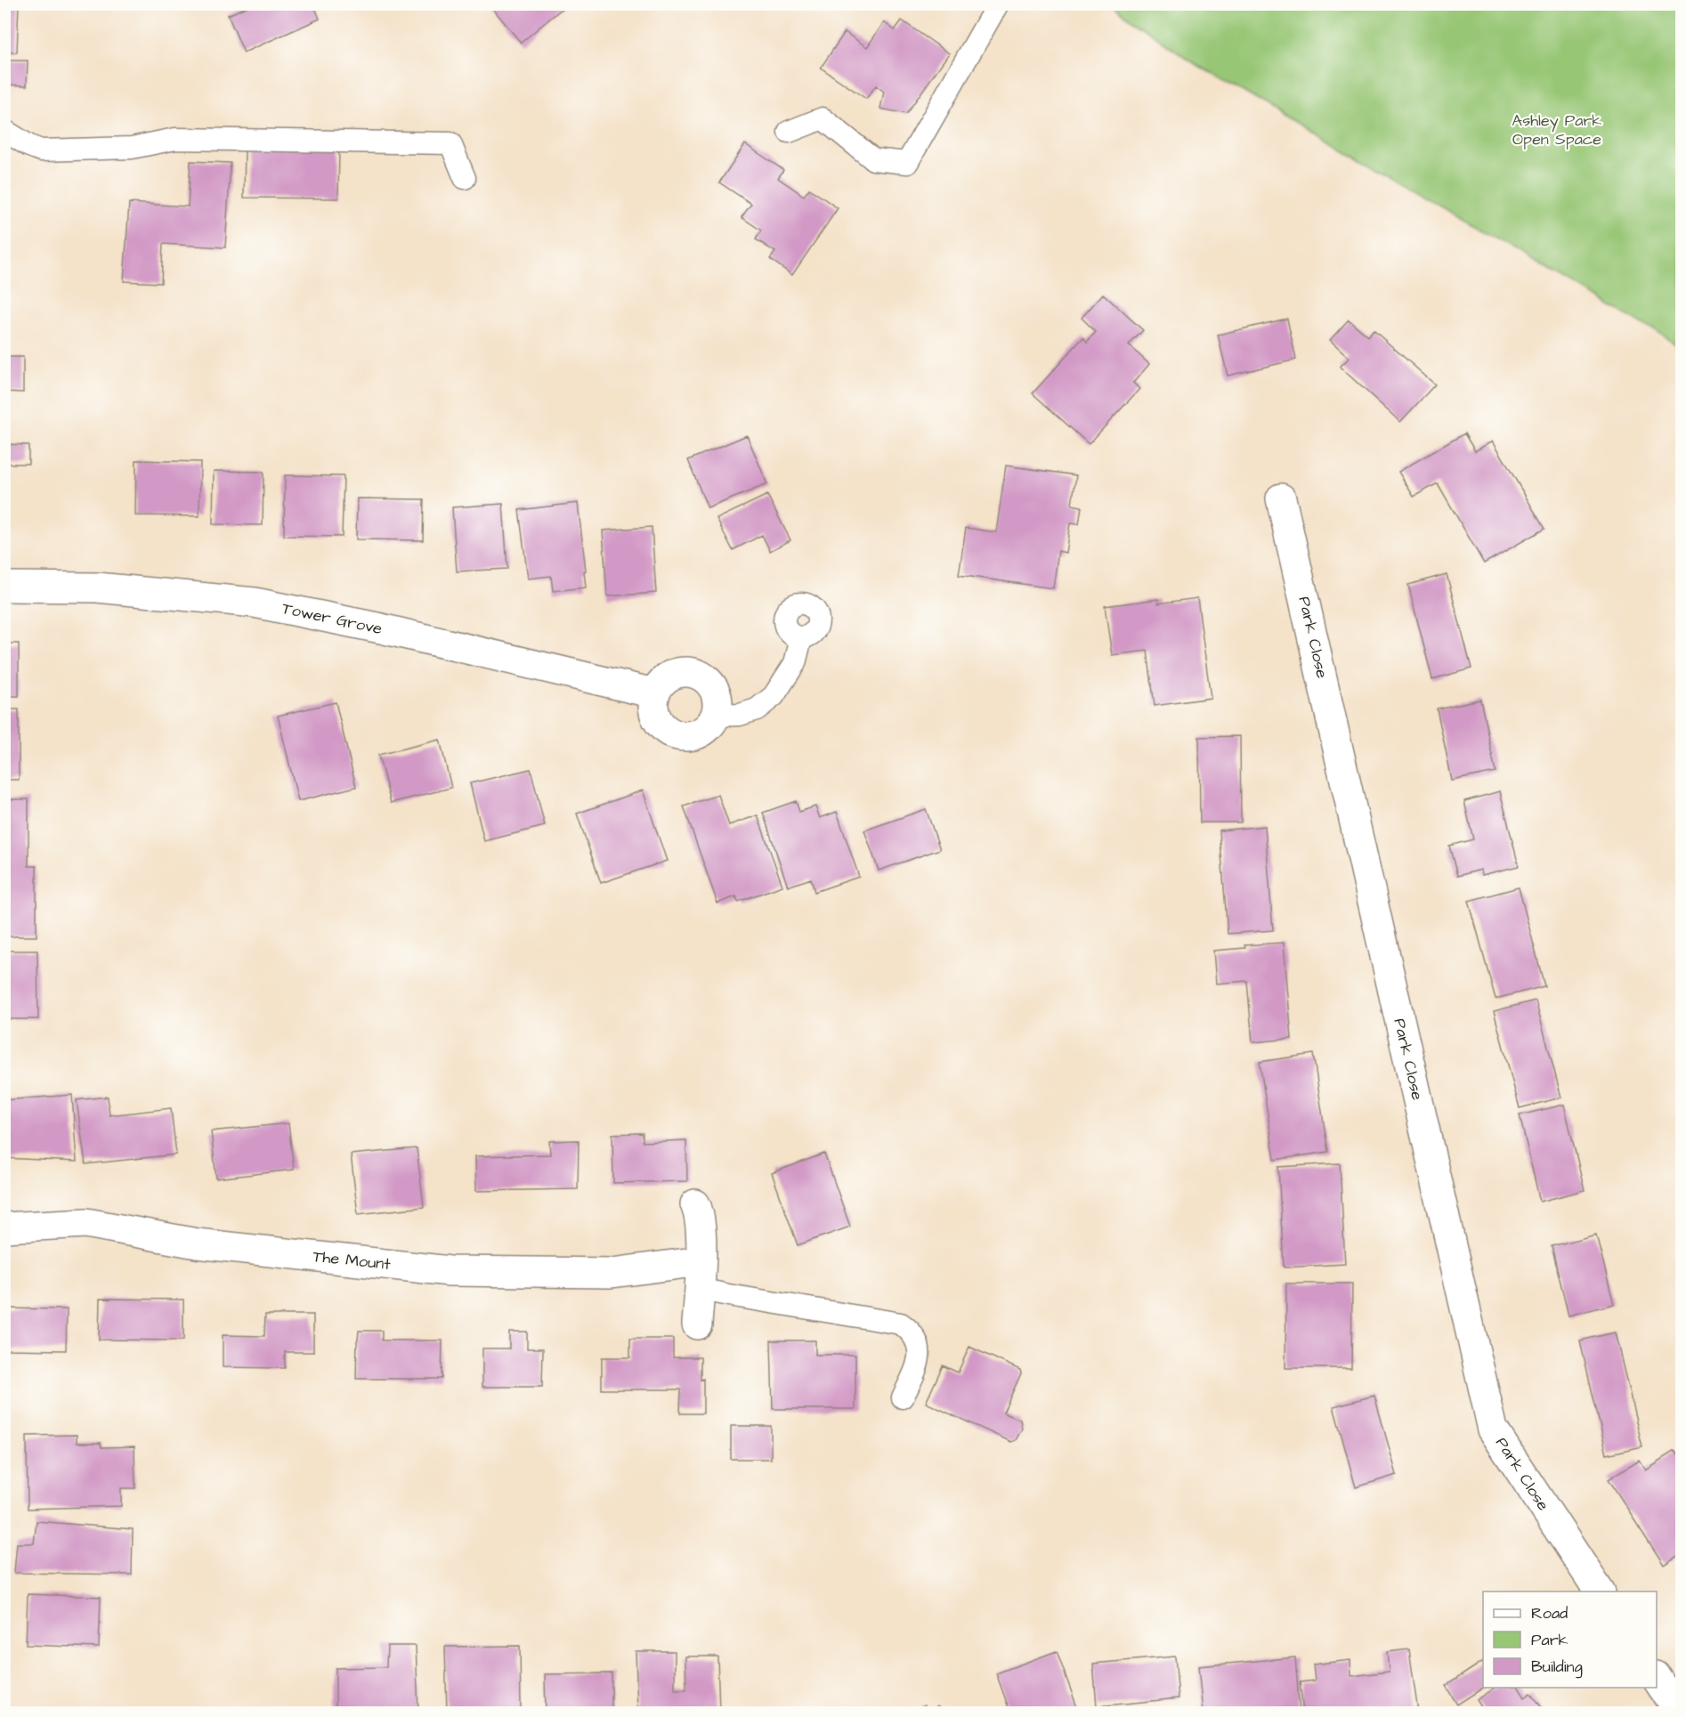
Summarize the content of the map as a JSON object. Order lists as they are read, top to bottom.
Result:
{
  "streets": {
    "street": ["Tower Grove", "Park Close", "The Mount"]
  },
  "parks": ["Ashley Park Open Space"],
  "legend": ["Road", "Park", "Building"]
}
